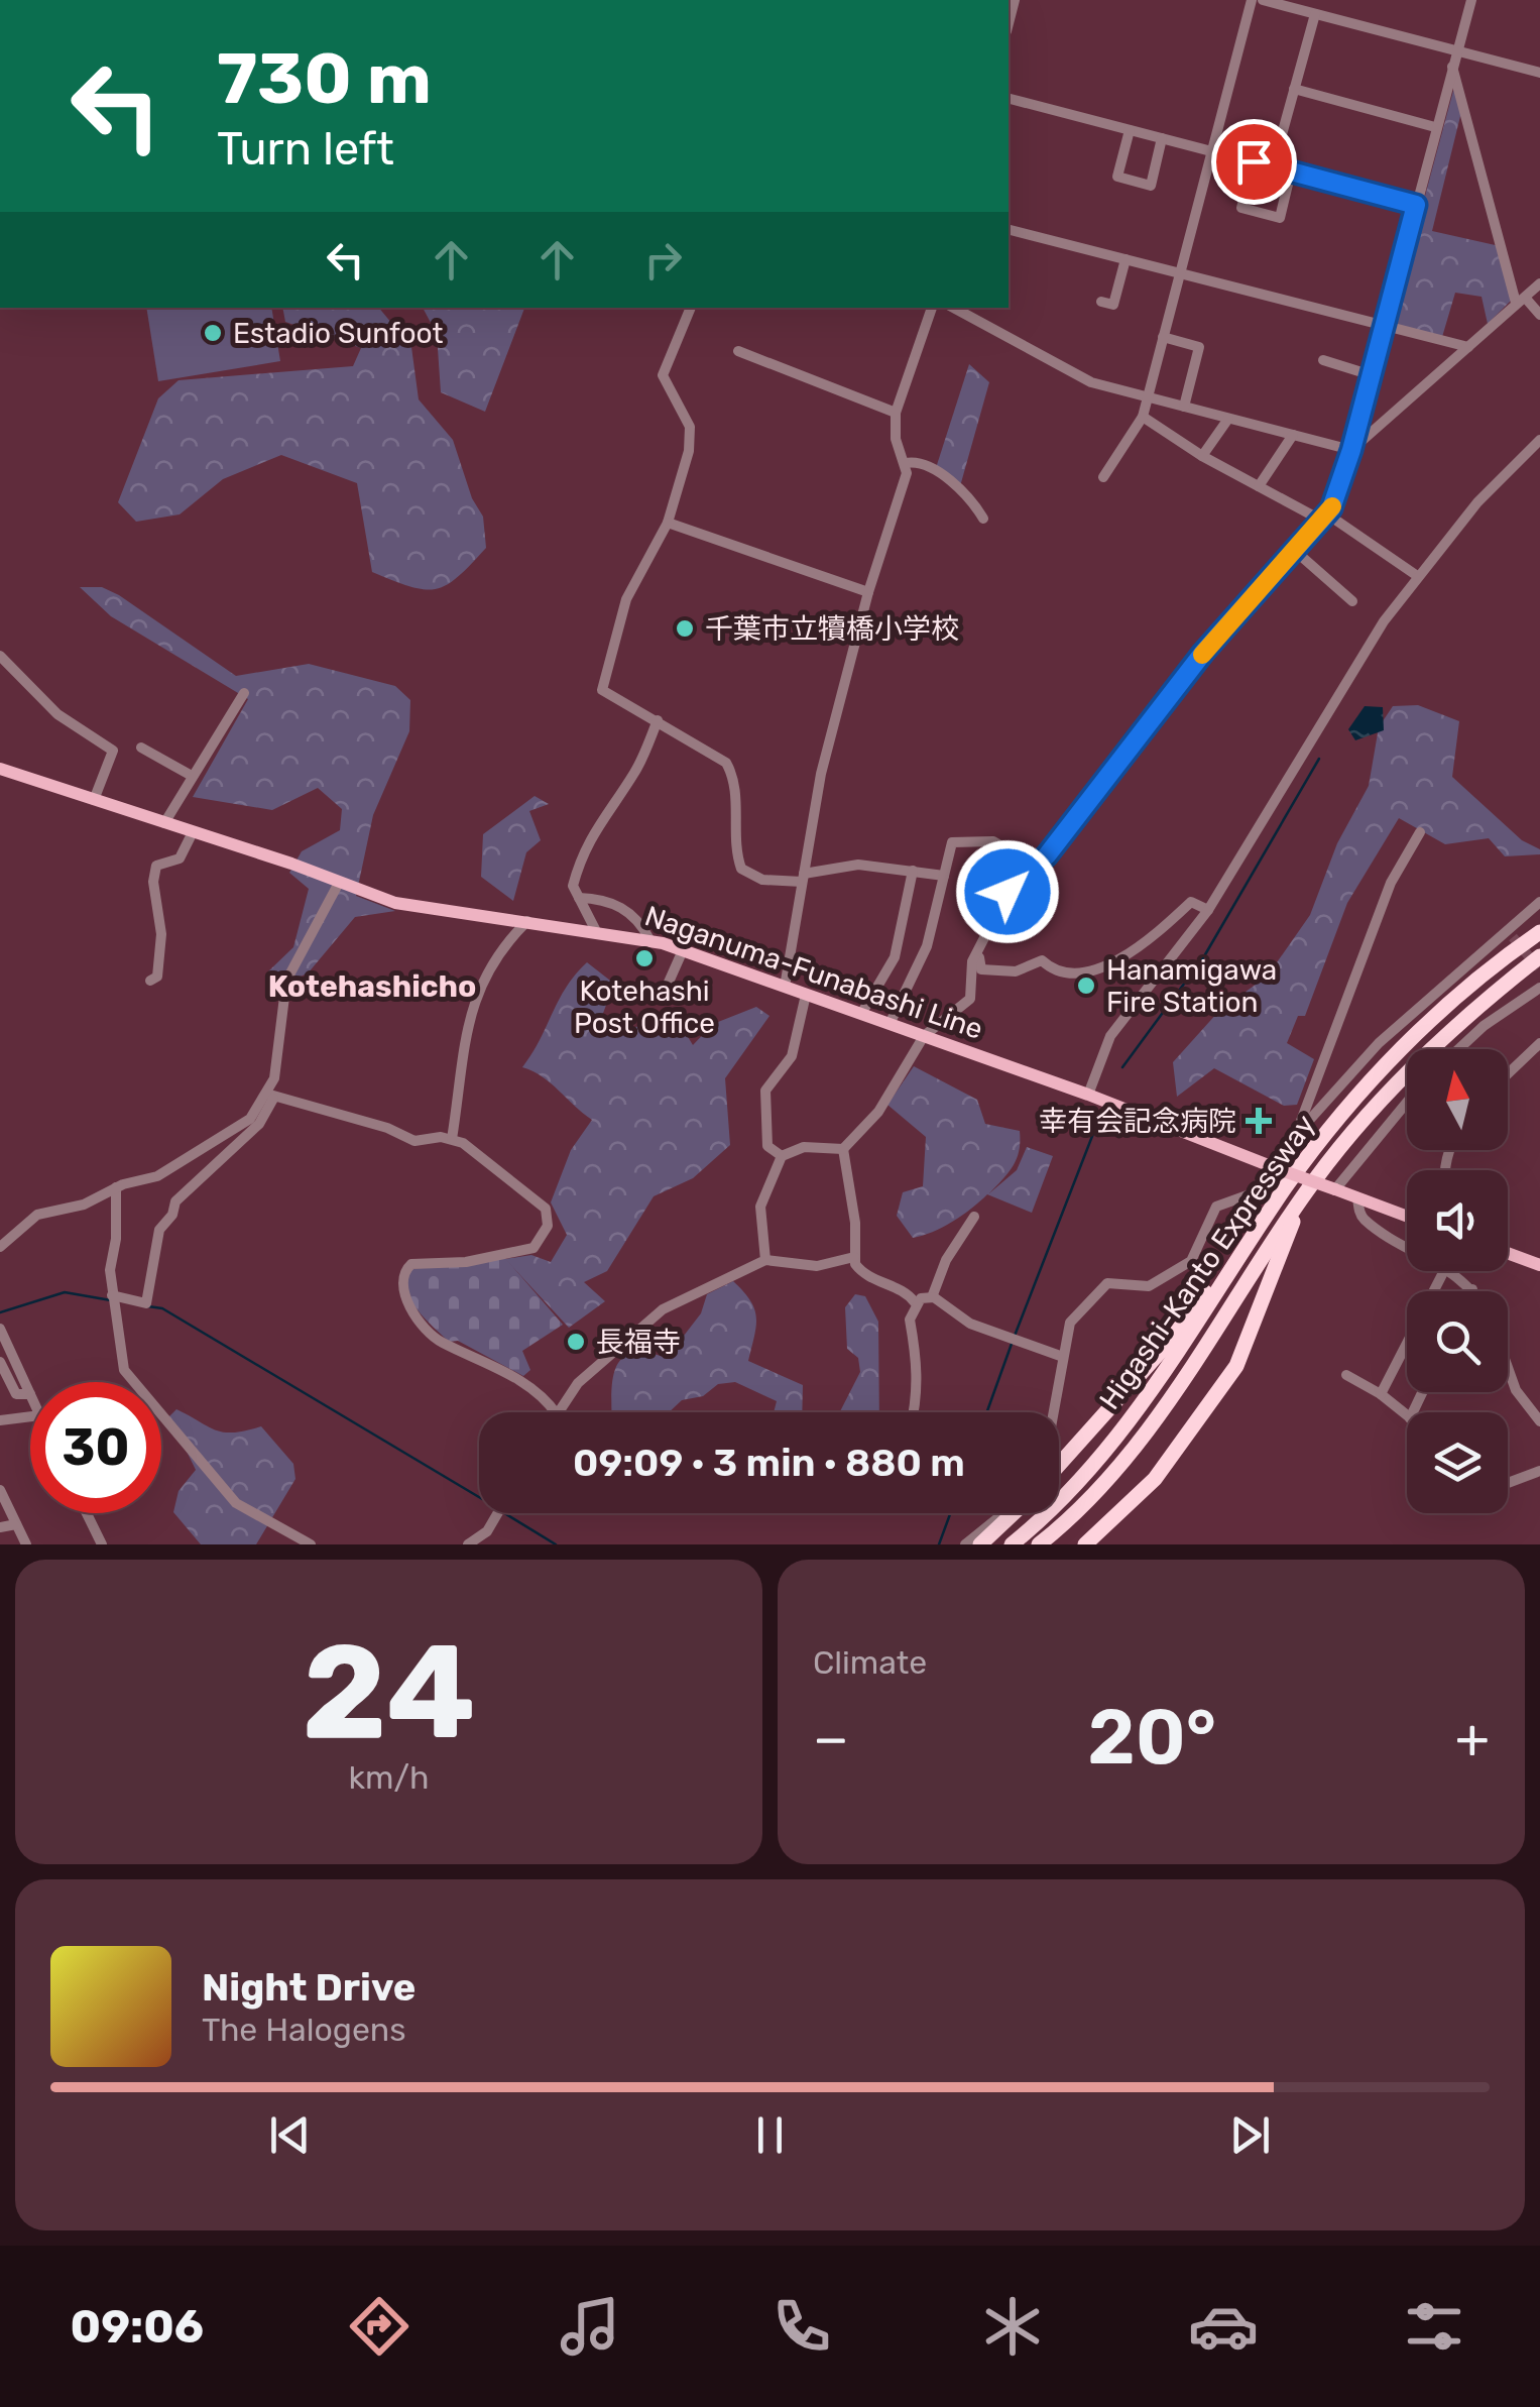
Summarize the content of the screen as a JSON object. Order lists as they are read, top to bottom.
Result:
{
  "streets": {
    "highway": ["Higashi-Kanto Expressway"],
    "main road": ["Naganuma-Funabashi Line"]
  },
  "districts": ["Kotehashicho"],
  "places": {
    "other": [
      "Estadio Sunfoot",
      "千葉市立犢橋小学校",
      "Kotehashi Post Office",
      "Hanamigawa Fire Station",
      "長福寺"
    ],
    "health": ["幸有会記念病院"]
  },
  "north": "top",
  "page": {
    "turn": ["730 m", "Turn left"],
    "limit": "30",
    "trip": "09:09 · 3 min · 880 m",
    "tile": [
      ["24", "km/h"],
      "Climate"
    ],
    "heat": ["−", "20°", "+"],
    "song": ["Night Drive", "The Halogens"],
    "tabs": "09:06"
  }
}
